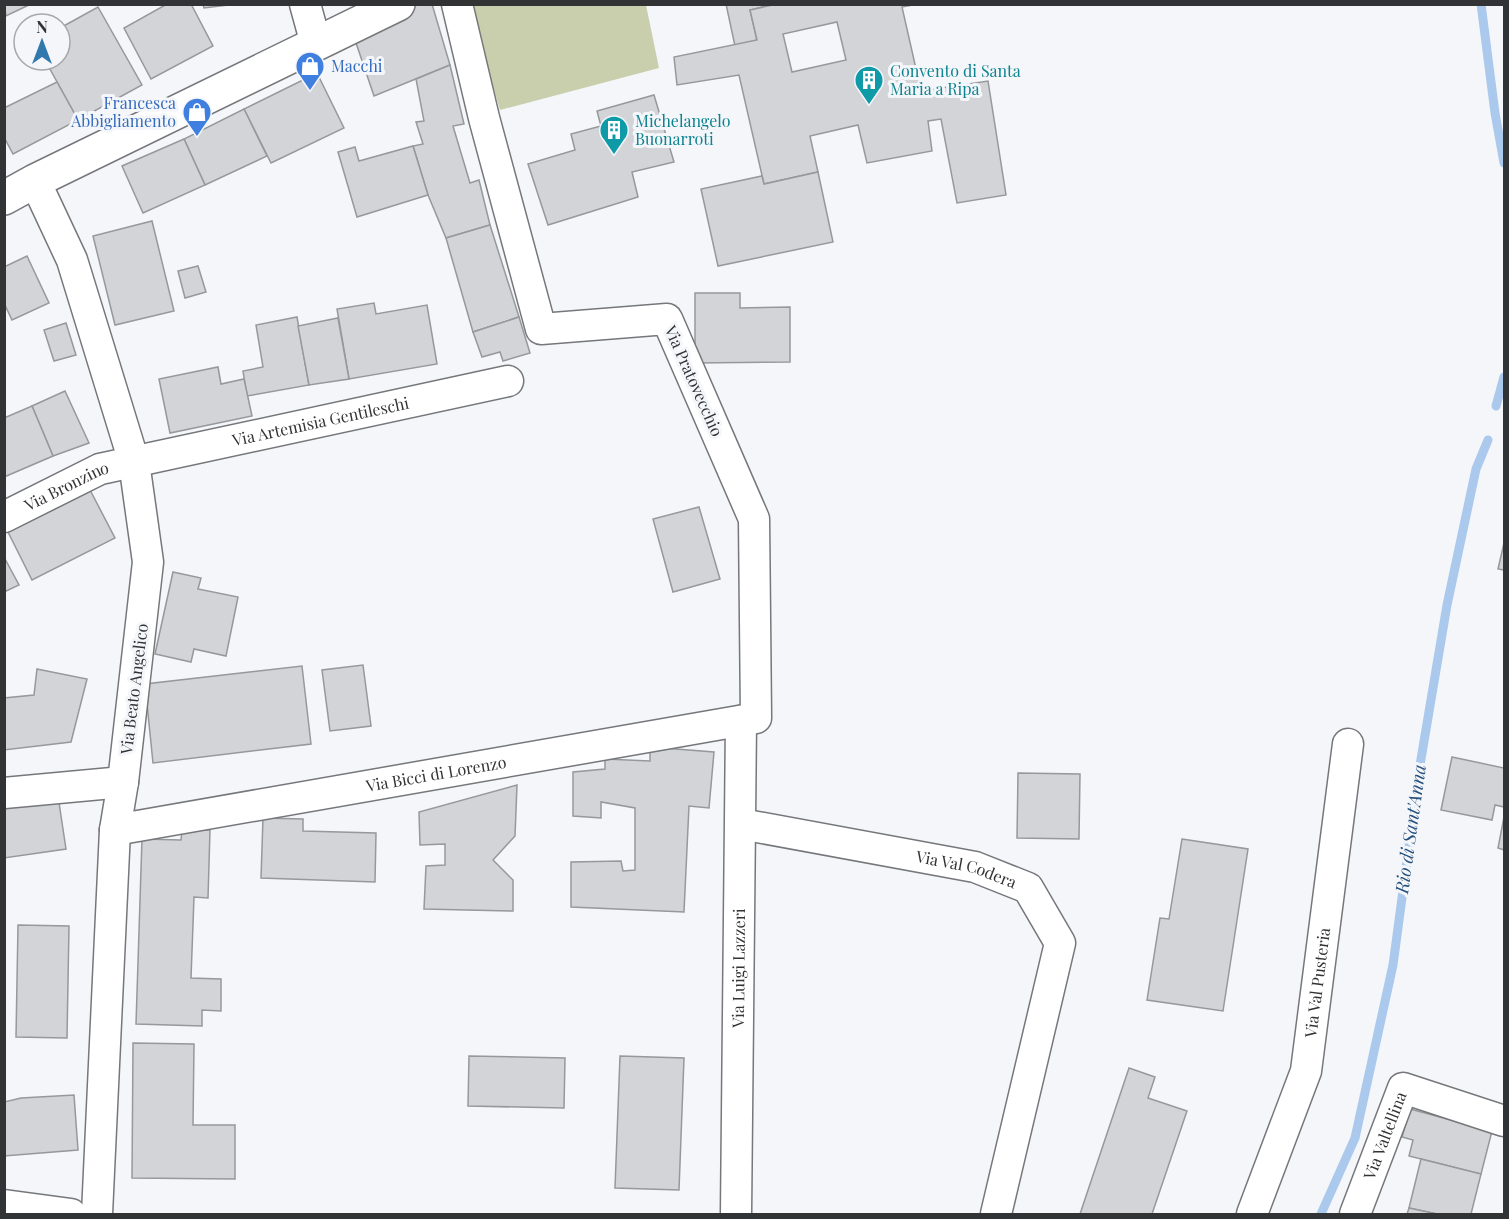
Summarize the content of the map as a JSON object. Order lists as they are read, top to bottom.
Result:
{
  "streets": {
    "street": [
      "Via Pratovecchio",
      "Via Artemisia Gentileschi",
      "Via Bronzino",
      "Via Beato Angelico",
      "Via Bicci di Lorenzo",
      "Via Val Codera",
      "Via Luigi Lazzeri",
      "Via Val Pusteria",
      "Via Valtellina"
    ]
  },
  "crossings": [
    ["Via Pratovecchio", "Via Bicci di Lorenzo"],
    ["Via Pratovecchio", "Via Luigi Lazzeri"],
    ["Via Artemisia Gentileschi", "Via Bronzino"],
    ["Via Artemisia Gentileschi", "Via Beato Angelico"],
    ["Via Bronzino", "Via Beato Angelico"],
    ["Via Beato Angelico", "Via Bicci di Lorenzo"],
    ["Via Bicci di Lorenzo", "Via Luigi Lazzeri"],
    ["Via Val Codera", "Via Luigi Lazzeri"]
  ],
  "water": ["Rio di Sant'Anna"],
  "places": {
    "shop": ["Macchi", "Francesca Abbigliamento"],
    "building": ["Convento di Santa Maria a Ripa", "Michelangelo Buonarroti"]
  },
  "north": "top"
}
